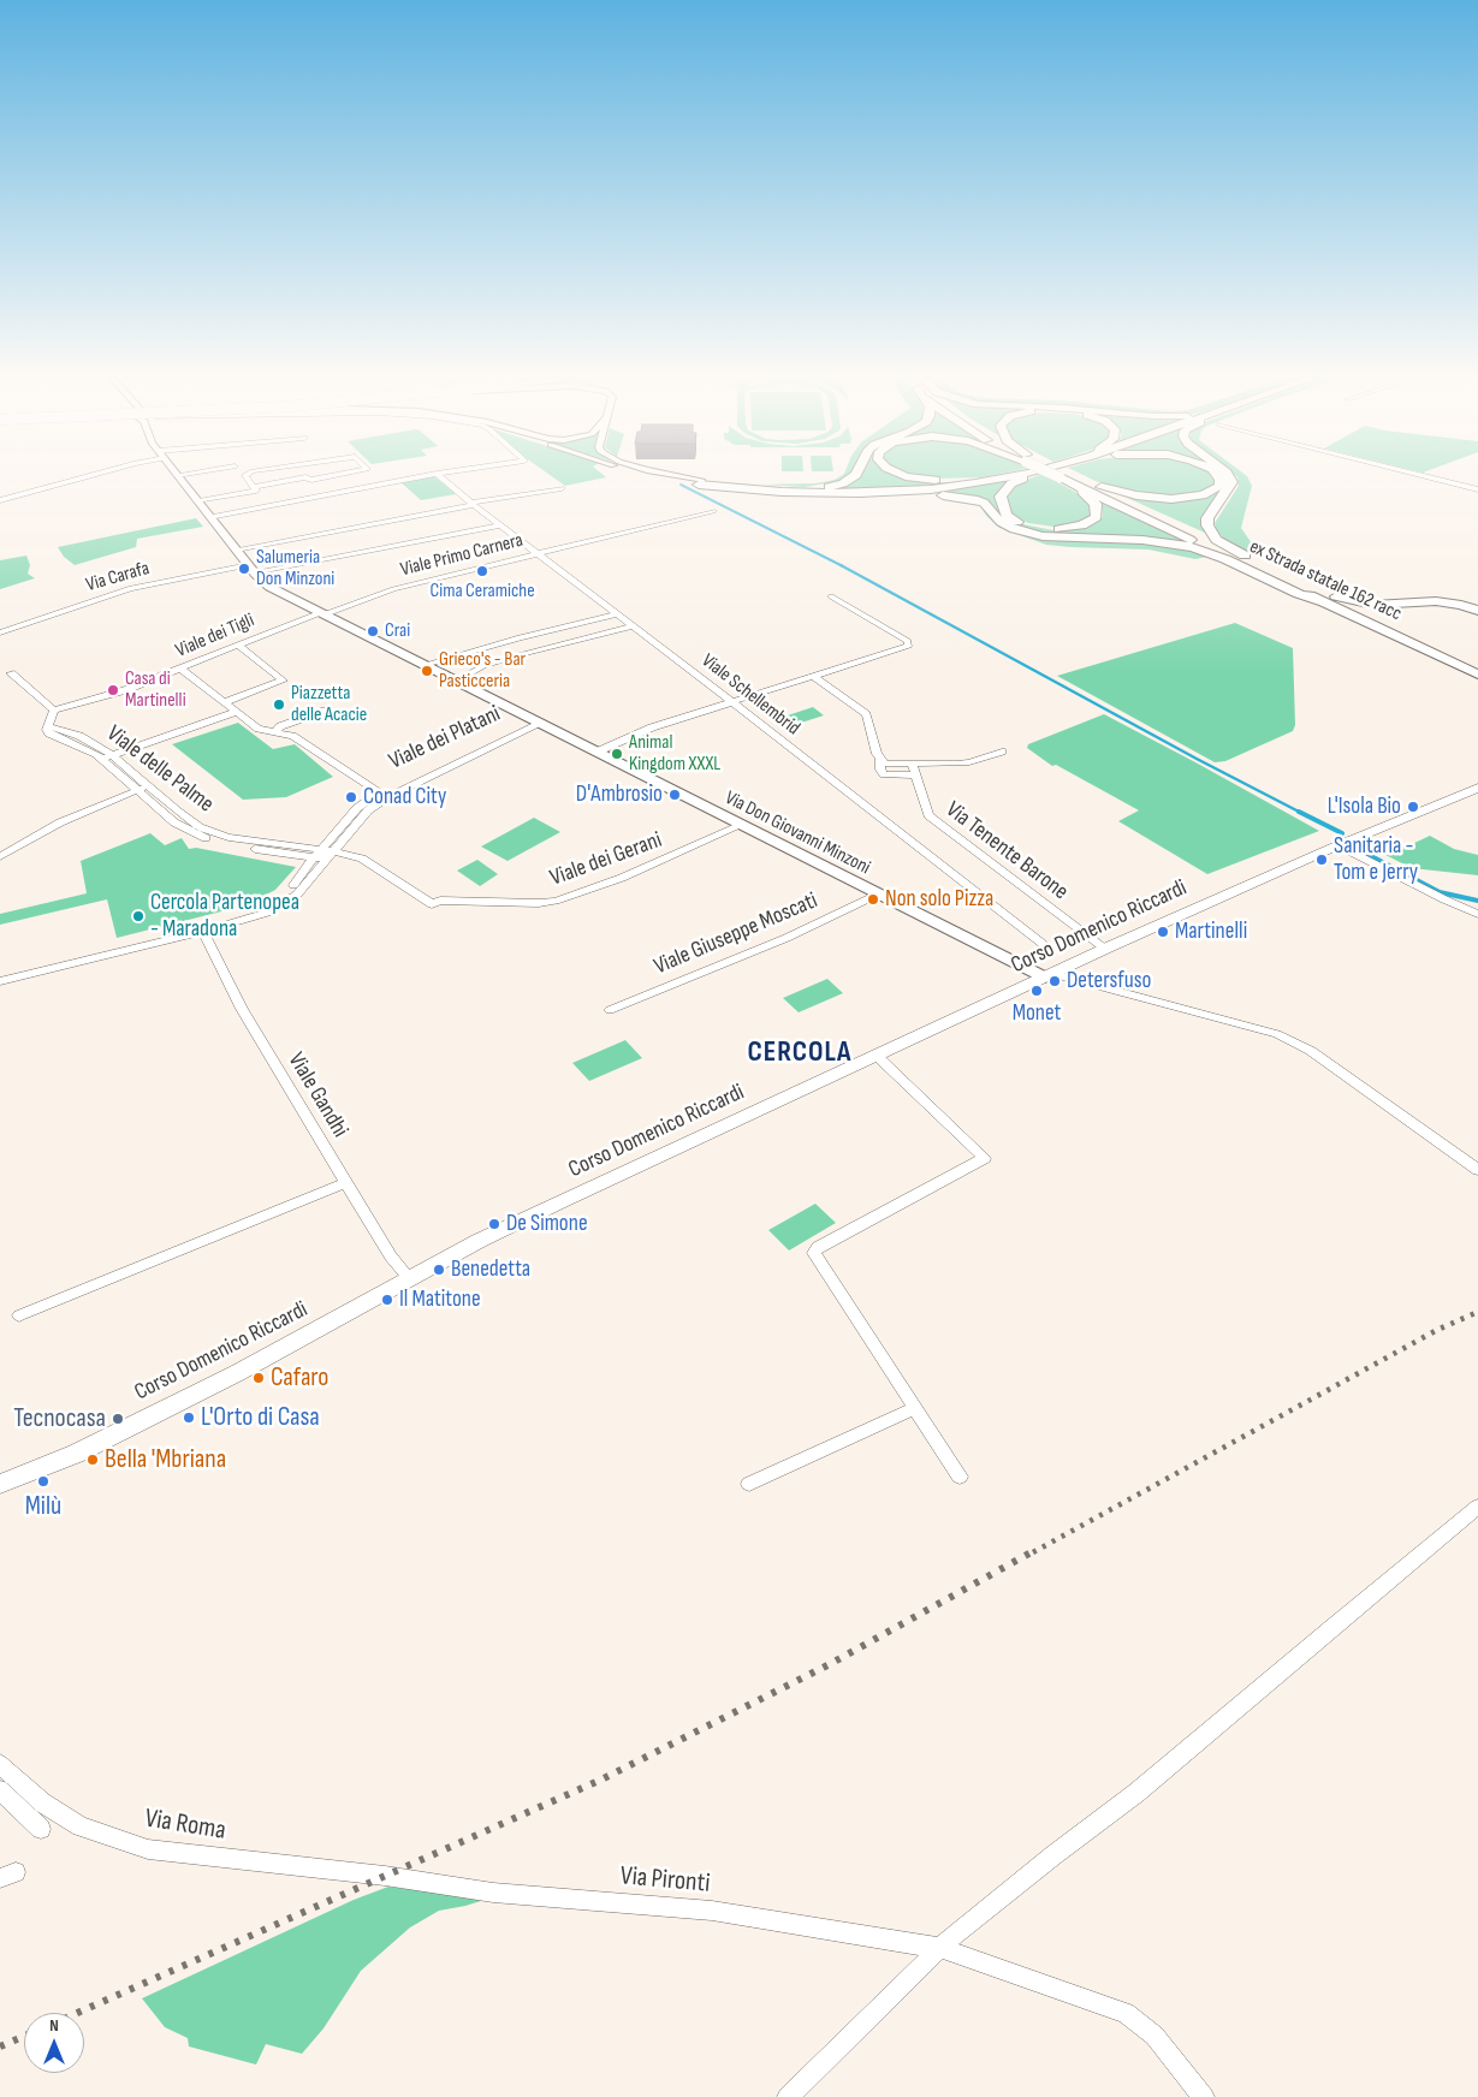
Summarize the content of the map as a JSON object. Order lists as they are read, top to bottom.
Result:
{
  "streets": {
    "highway": ["ex Strada statale 162 racc"],
    "main road": ["Corso Domenico Riccardi"],
    "street": [
      "Viale Primo Carnera",
      "Via Carafa",
      "Viale dei Tigli",
      "Viale Schellembrid",
      "Viale dei Platani",
      "Viale delle Palme",
      "Via Don Giovanni Minzoni",
      "Via Tenente Barone",
      "Viale dei Gerani",
      "Viale Giuseppe Moscati",
      "Viale Gandhi",
      "Via Roma",
      "Via Pironti"
    ]
  },
  "crossings": [
    ["Viale Primo Carnera", "Viale dei Tigli"],
    ["Viale Primo Carnera", "Viale Schellembrid"],
    ["Viale Primo Carnera", "Via Don Giovanni Minzoni"],
    ["Via Carafa", "Viale Schellembrid"],
    ["Via Carafa", "Via Don Giovanni Minzoni"],
    ["Viale dei Tigli", "Via Don Giovanni Minzoni"],
    ["Viale dei Platani", "Viale delle Palme"],
    ["Viale dei Platani", "Via Don Giovanni Minzoni"],
    ["Viale dei Platani", "Viale dei Gerani"],
    ["Viale dei Platani", "Viale Gandhi"],
    ["Viale delle Palme", "Viale dei Gerani"],
    ["Via Don Giovanni Minzoni", "Viale dei Gerani"],
    ["Via Don Giovanni Minzoni", "Corso Domenico Riccardi"],
    ["Via Don Giovanni Minzoni", "Viale Giuseppe Moscati"],
    ["Via Tenente Barone", "Corso Domenico Riccardi"],
    ["Corso Domenico Riccardi", "Viale Gandhi"],
    ["Via Roma", "Via Pironti"]
  ],
  "districts": ["CERCOLA"],
  "places": [
    "Salumeria Don Minzoni",
    "Cima Ceramiche",
    "Crai",
    "Grieco's - Bar Pasticceria",
    "Casa di Martinelli",
    "Piazzetta delle Acacie",
    "Animal Kingdom XXXL",
    "D'Ambrosio",
    "Conad City",
    "L'Isola Bio",
    "Sanitaria - Tom e Jerry",
    "Non solo Pizza",
    "Cercola Partenopea - Maradona",
    "Martinelli",
    "Detersfuso",
    "Monet",
    "De Simone",
    "Benedetta",
    "Il Matitone",
    "Cafaro",
    "L'Orto di Casa",
    "Tecnocasa",
    "Bella 'Mbriana",
    "Milù"
  ],
  "north": "top"
}
